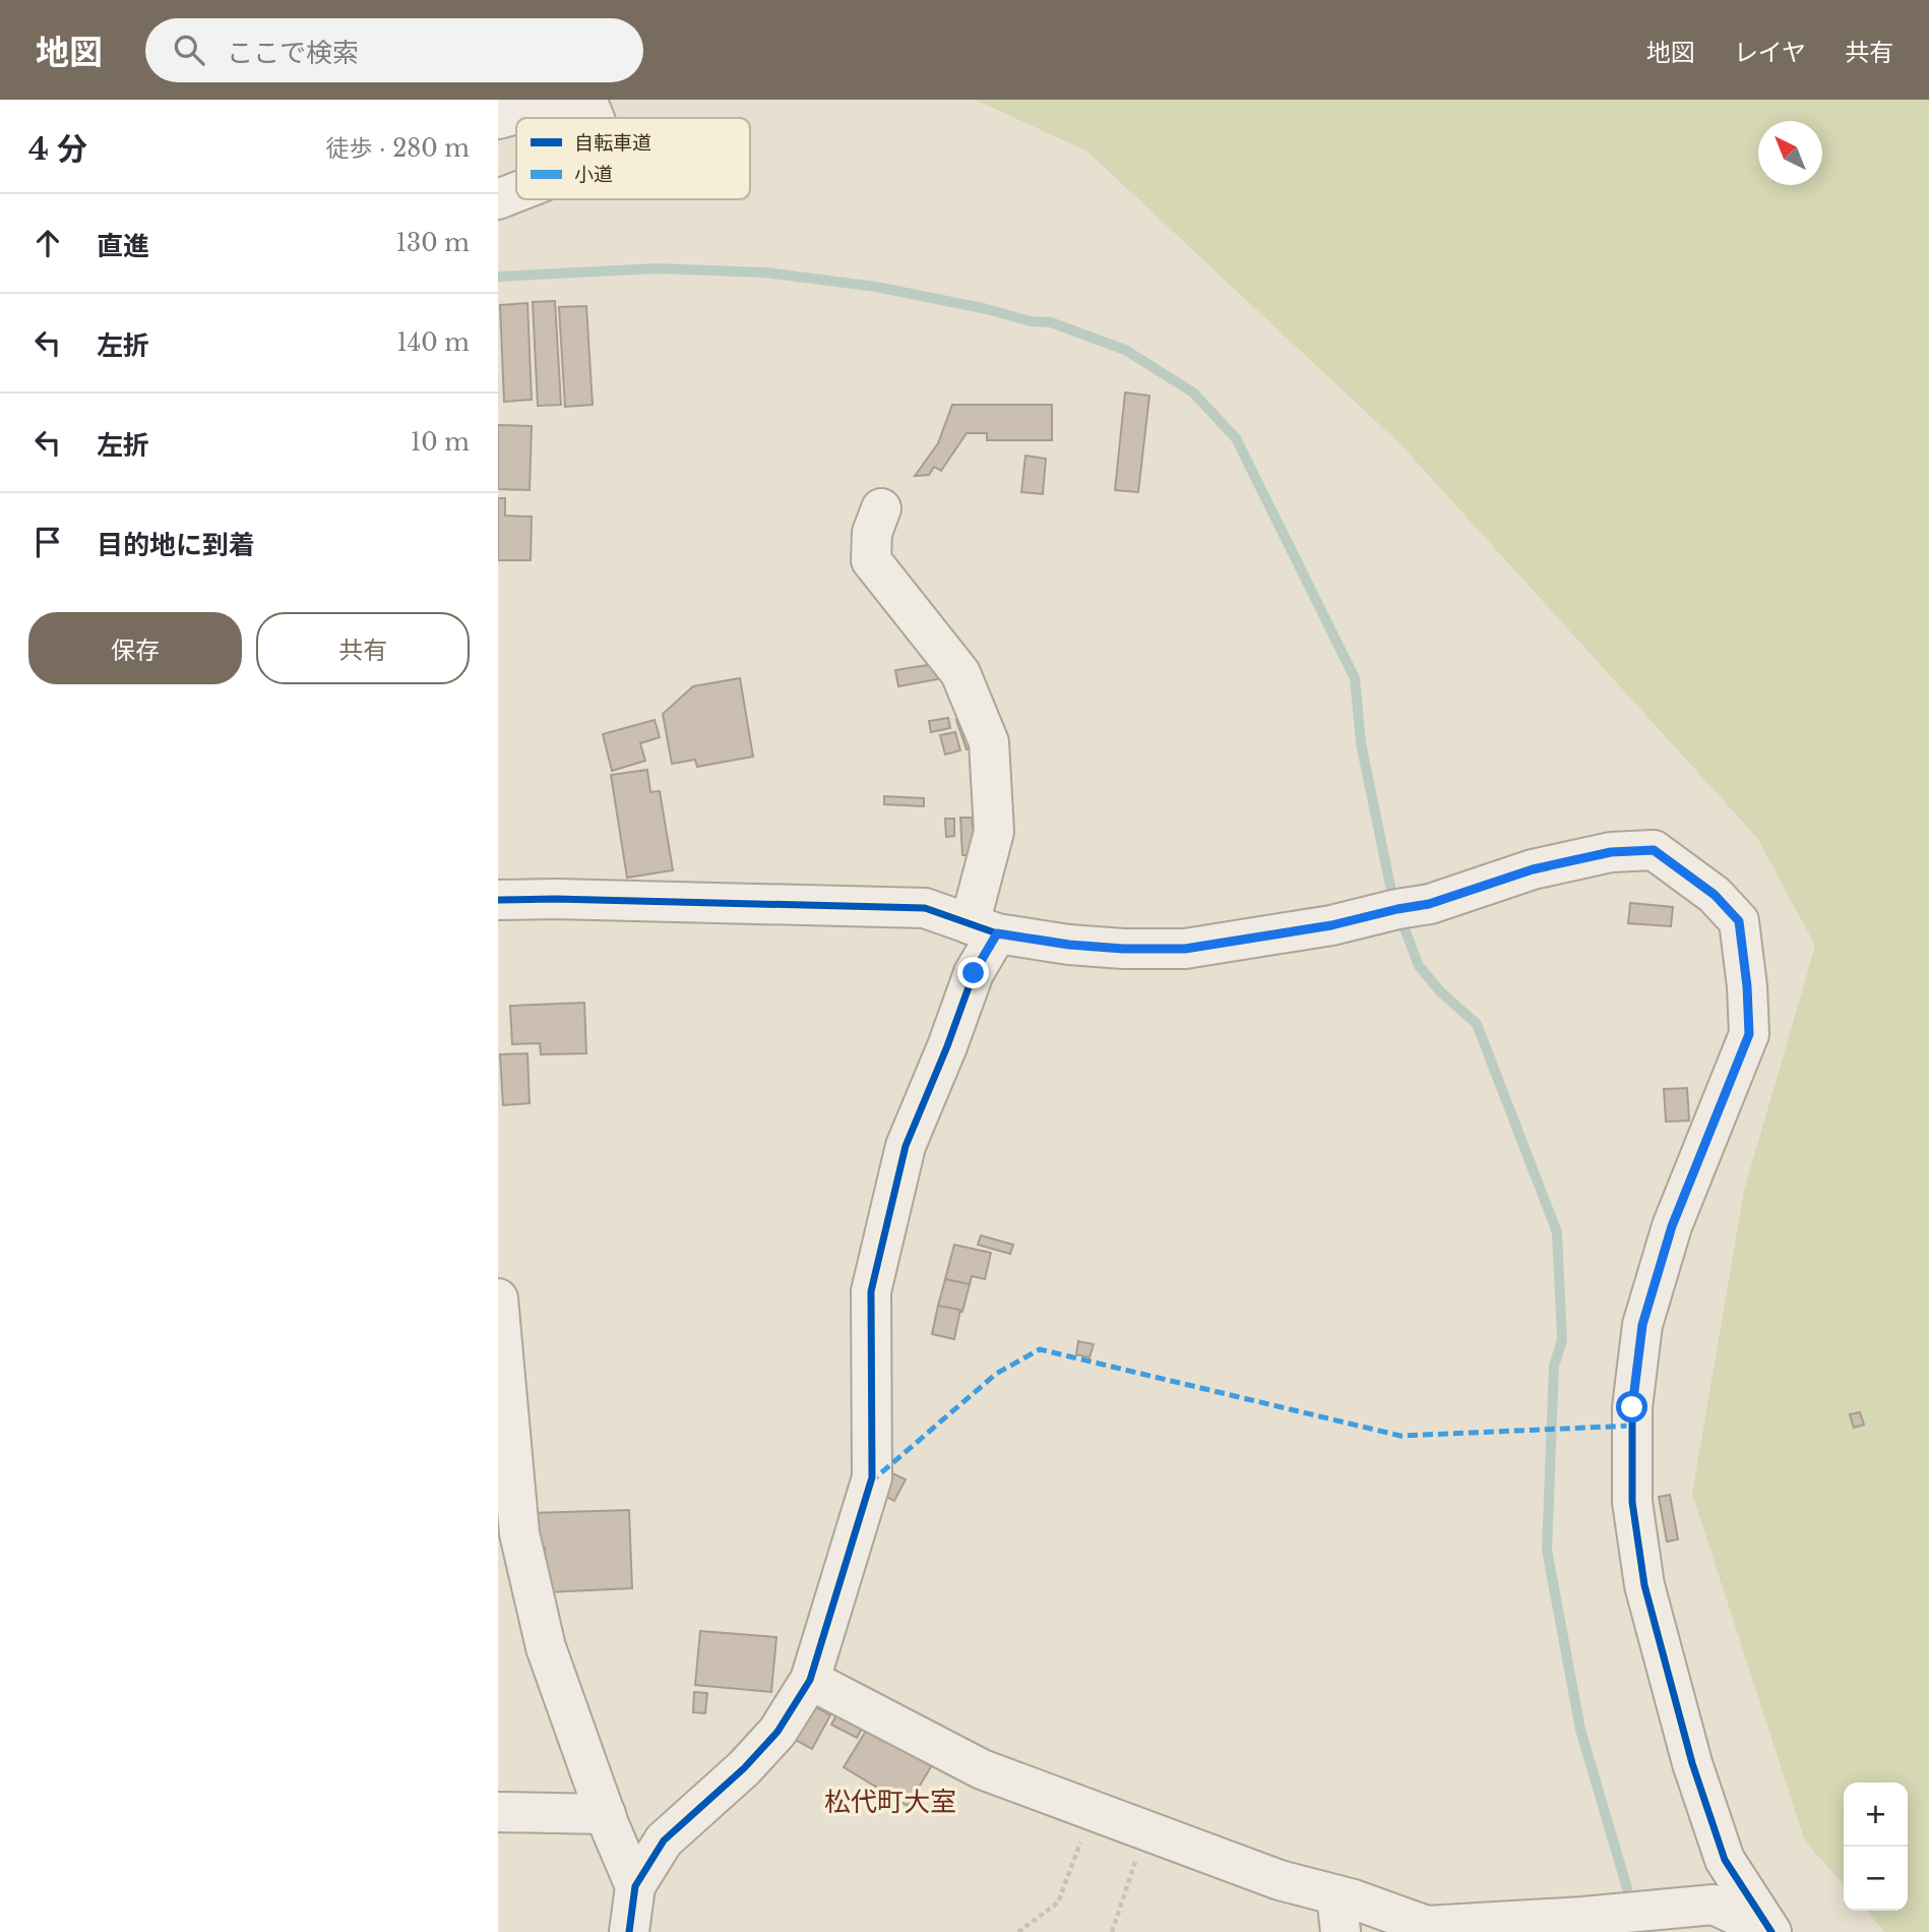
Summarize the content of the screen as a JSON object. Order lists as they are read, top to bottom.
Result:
{
  "districts": ["松代町大室"],
  "legend": ["自転車道", "小道"],
  "north": "top left",
  "page": {
    "header": "地図",
    "search": "ここで検索",
    "nav": ["地図", "レイヤ", "共有"],
    "heading": ["4 分", "徒歩 · 280 m"],
    "list": [
      ["直進", "130 m"],
      ["左折", "140 m"],
      ["左折", "10 m"],
      "目的地に到着"
    ],
    "buttons": ["保存", "共有"],
    "map_buttons": ["+", "−"]
  }
}
